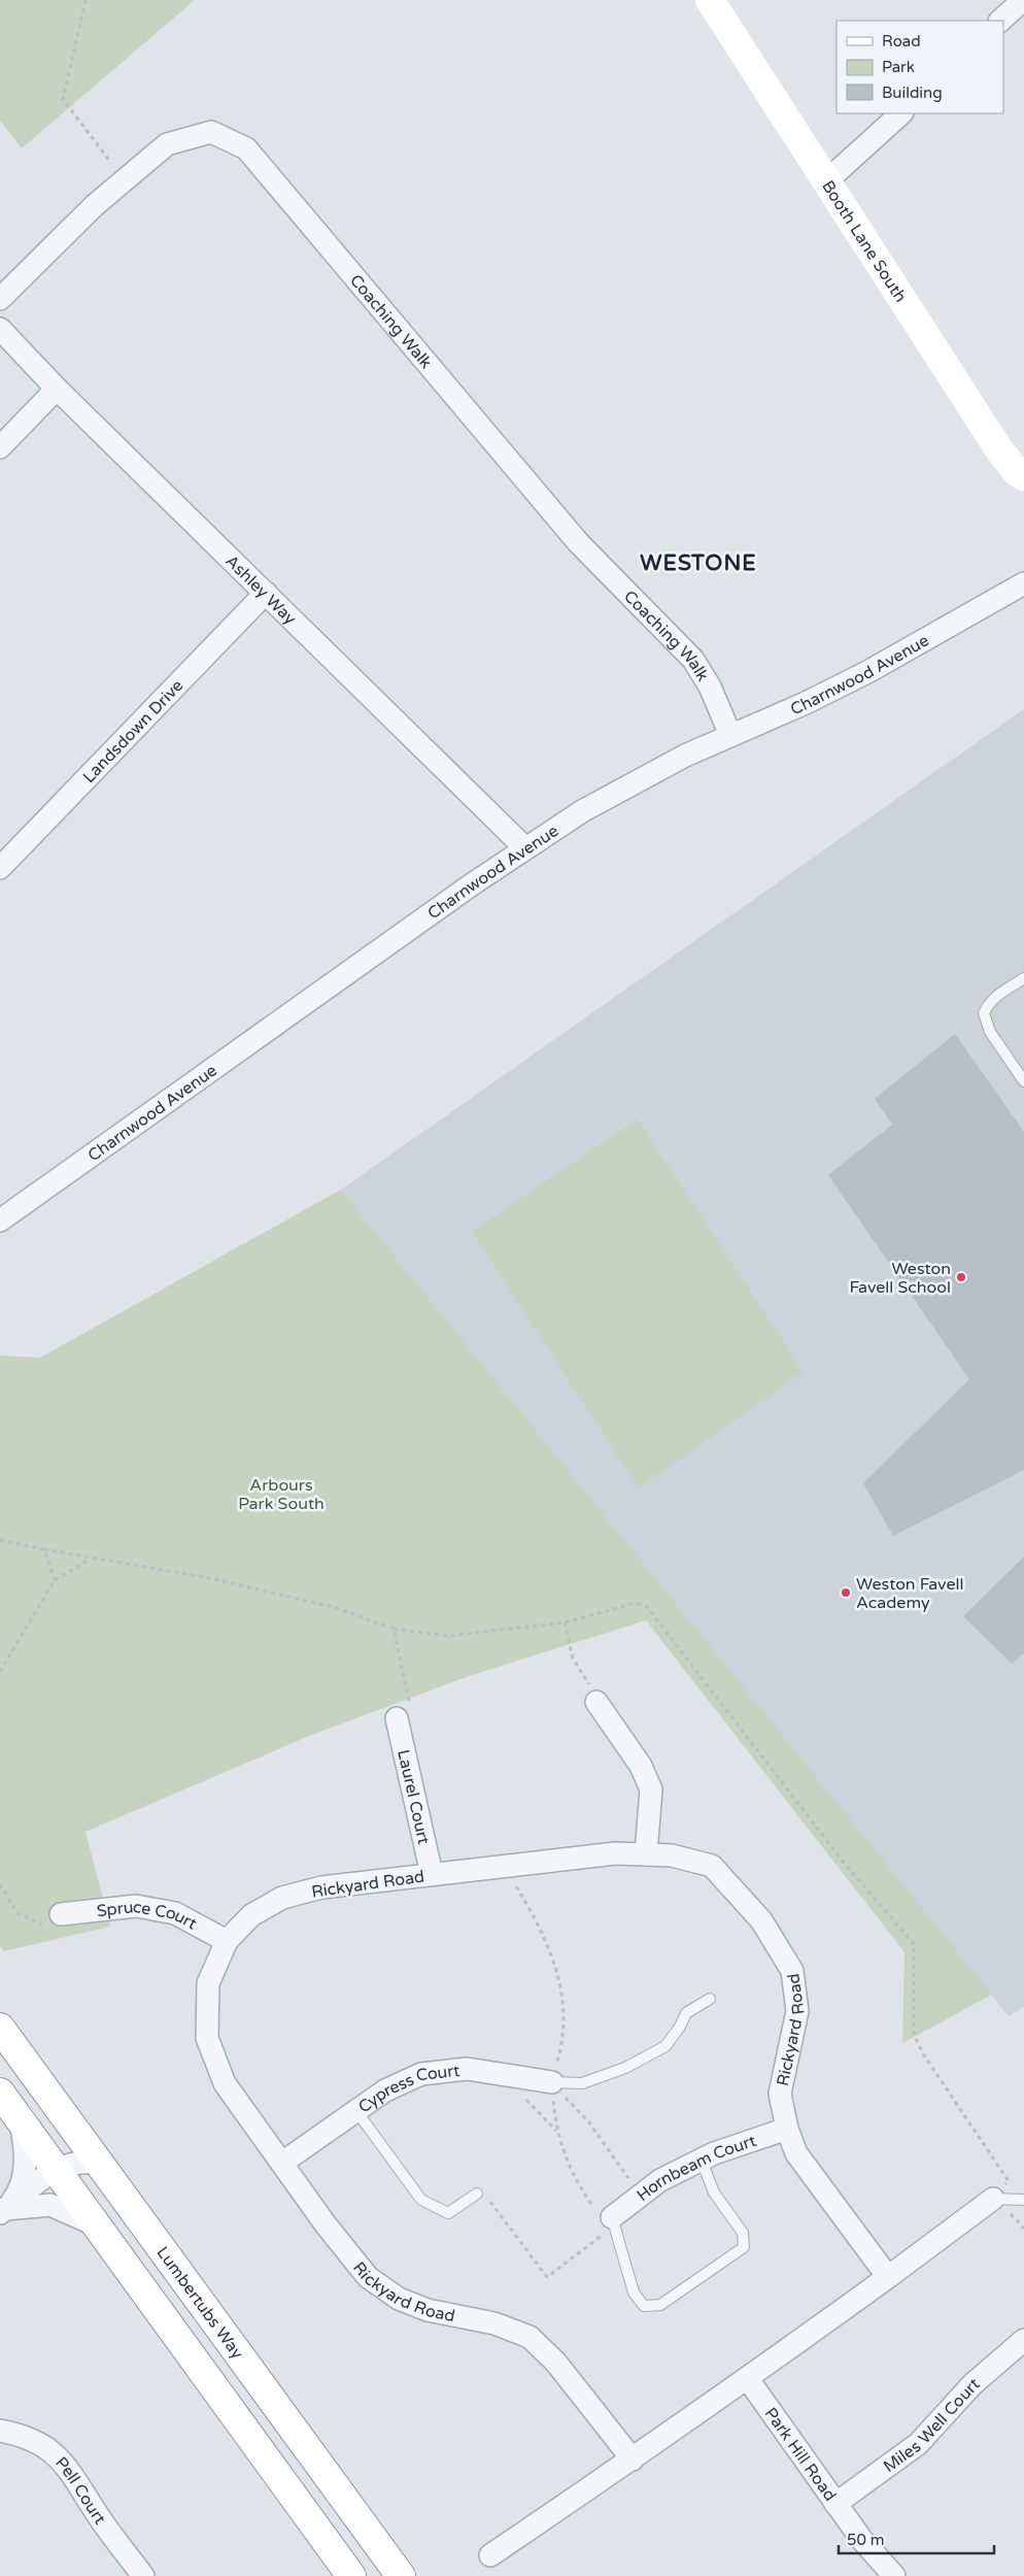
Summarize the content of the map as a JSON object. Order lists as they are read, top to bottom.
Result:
{
  "streets": {
    "main road": ["Booth Lane South", "Lumbertubs Way"],
    "street": [
      "Coaching Walk",
      "Ashley Way",
      "Charnwood Avenue",
      "Landsdown Drive",
      "Laurel Court",
      "Rickyard Road",
      "Spruce Court",
      "Cypress Court",
      "Hornbeam Court",
      "Miles Well Court",
      "Park Hill Road",
      "Pell Court"
    ]
  },
  "crossings": [
    ["Coaching Walk", "Charnwood Avenue"],
    ["Ashley Way", "Charnwood Avenue"],
    ["Ashley Way", "Landsdown Drive"],
    ["Laurel Court", "Rickyard Road"],
    ["Rickyard Road", "Spruce Court"],
    ["Rickyard Road", "Cypress Court"],
    ["Rickyard Road", "Hornbeam Court"],
    ["Miles Well Court", "Park Hill Road"]
  ],
  "districts": ["WESTONE"],
  "parks": ["Arbours Park South"],
  "places": ["Weston Favell School", "Weston Favell Academy"],
  "legend": ["Road", "Park", "Building"],
  "scale_bar": "50 m"
}
